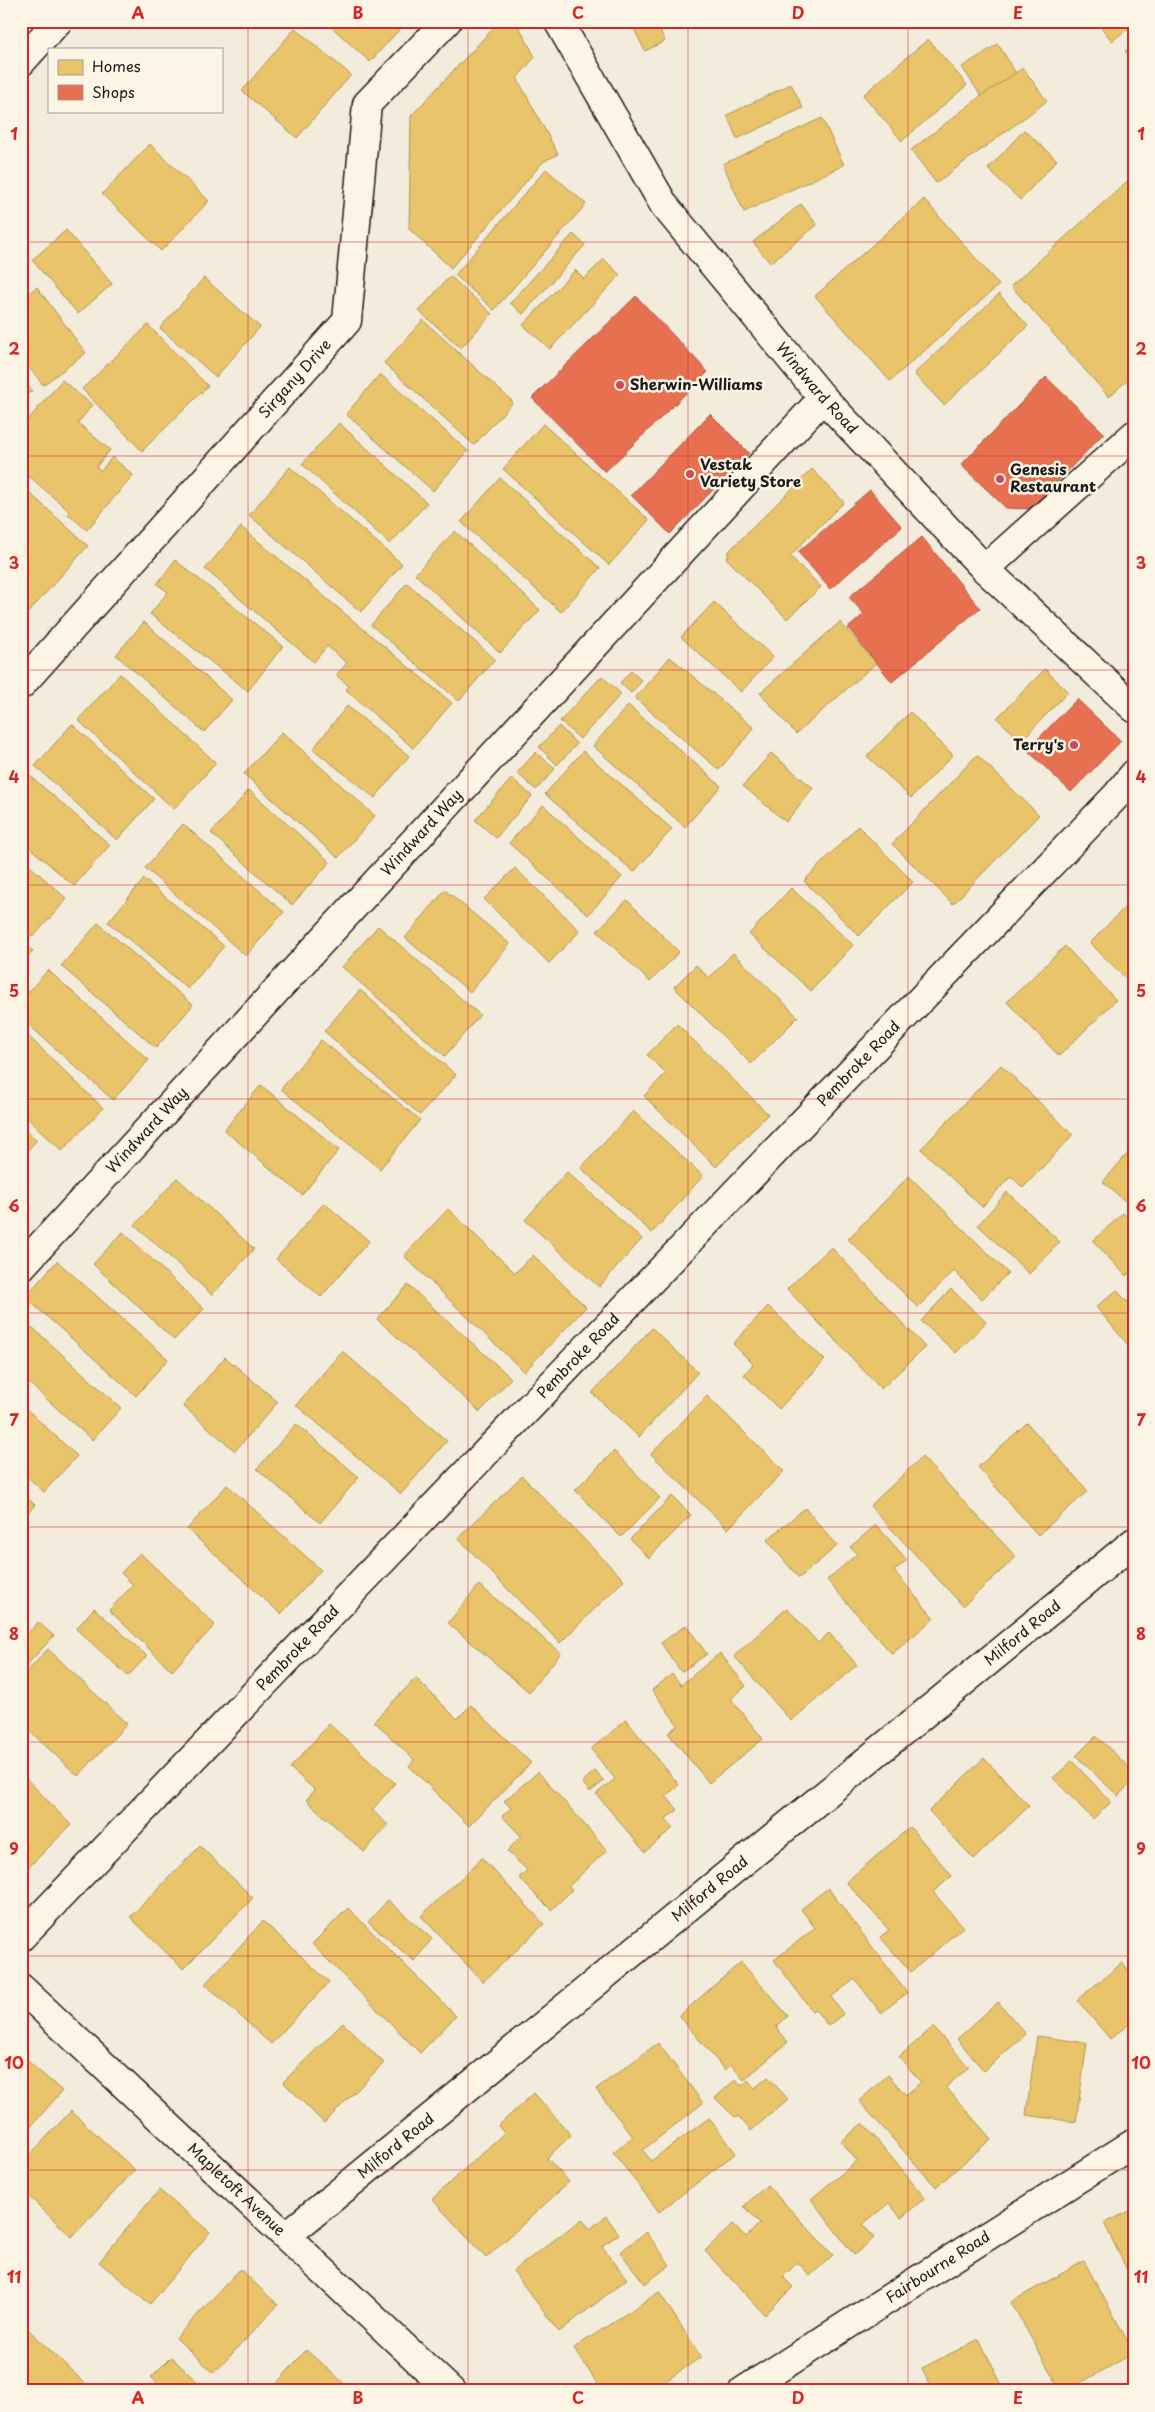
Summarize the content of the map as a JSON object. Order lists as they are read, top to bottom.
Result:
{
  "streets": {
    "street": [
      "Sirgany Drive",
      "Windward Road",
      "Windward Way",
      "Pembroke Road",
      "Milford Road",
      "Mapletoft Avenue",
      "Fairbourne Road"
    ]
  },
  "crossings": [
    ["Windward Road", "Windward Way"],
    ["Milford Road", "Mapletoft Avenue"]
  ],
  "places": [
    "Sherwin-Williams",
    "Vestak Variety Store",
    "Genesis Restaurant",
    "Terry's"
  ],
  "legend": ["Homes", "Shops"],
  "grid": {
    "columns": [
      "A",
      "B",
      "C",
      "D",
      "E"
    ],
    "rows": [
      "1",
      "2",
      "3",
      "4",
      "5",
      "6",
      "7",
      "8",
      "9",
      "10",
      "11"
    ]
  }
}
